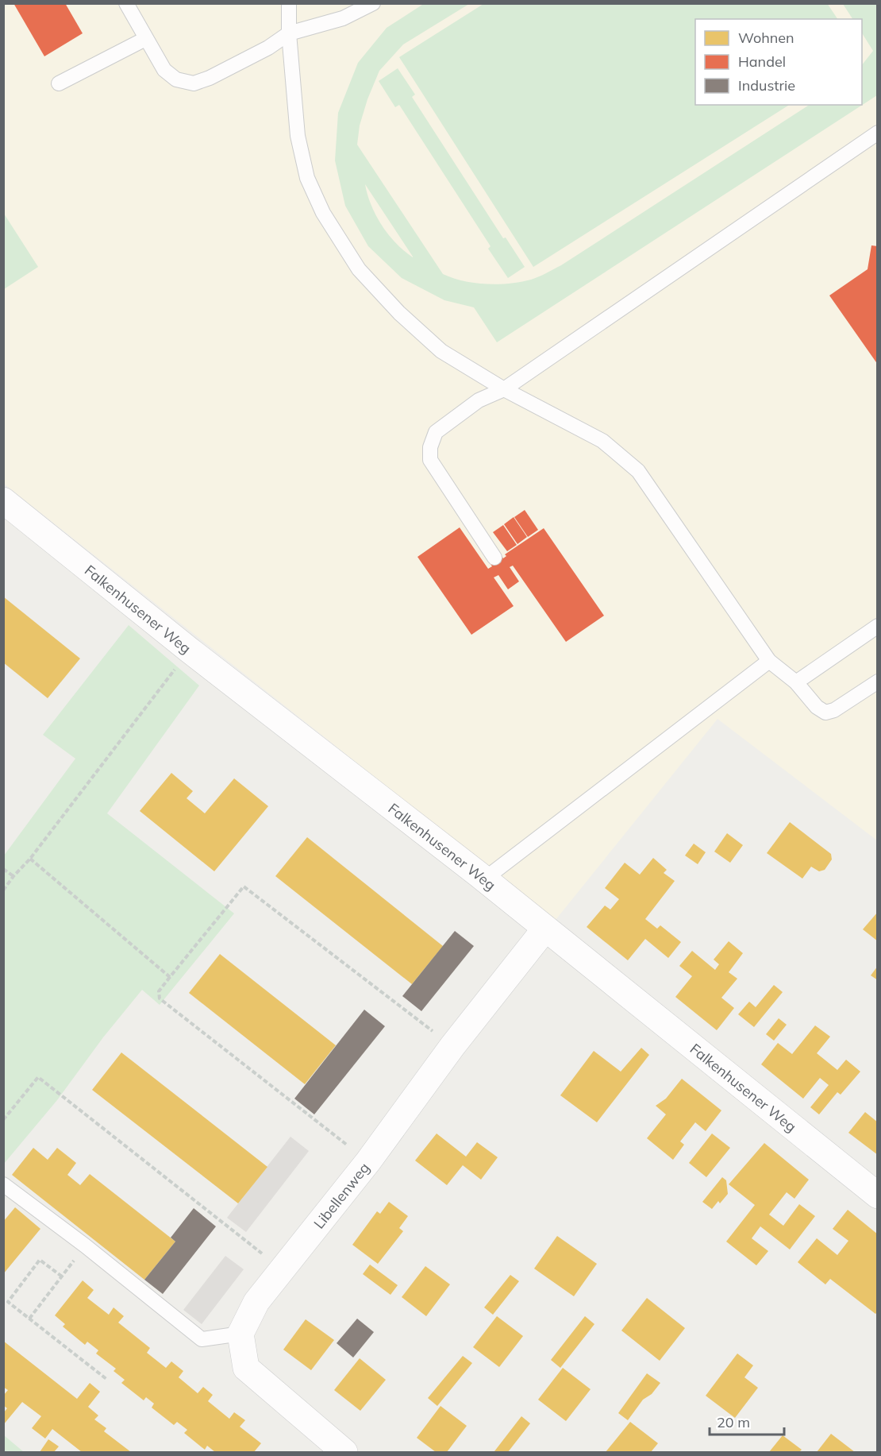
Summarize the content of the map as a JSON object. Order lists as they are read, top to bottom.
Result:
{
  "streets": {
    "street": ["Falkenhusener Weg", "Libellenweg"]
  },
  "crossings": [
    ["Falkenhusener Weg", "Libellenweg"]
  ],
  "legend": ["Wohnen", "Handel", "Industrie"],
  "scale_bar": "20 m"
}
